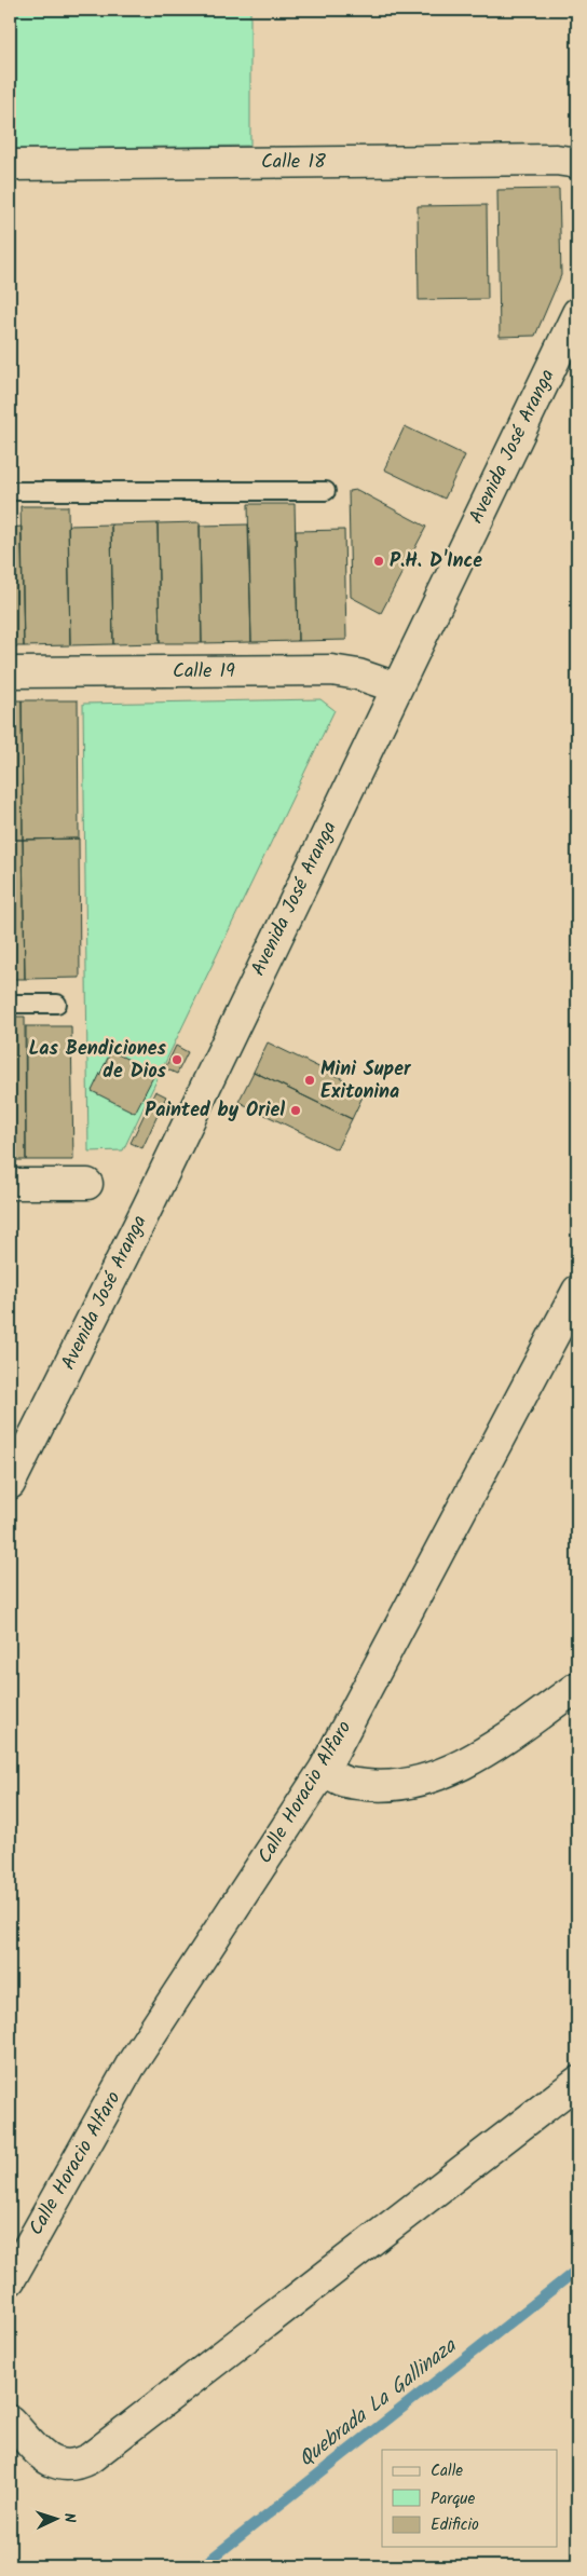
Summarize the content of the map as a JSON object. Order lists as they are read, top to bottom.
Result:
{
  "streets": {
    "street": [
      "Calle 18",
      "Avenida José Aranga",
      "Calle 19",
      "Calle Horacio Alfaro"
    ]
  },
  "crossings": [
    ["Avenida José Aranga", "Calle 19"]
  ],
  "water": ["Quebrada La Gallinaza"],
  "places": [
    "P.H. D'Ince",
    "Las Bendiciones de Dios",
    "Mini Super Exitonina",
    "Painted by Oriel"
  ],
  "legend": ["Calle", "Parque", "Edificio"],
  "north": "right"
}
